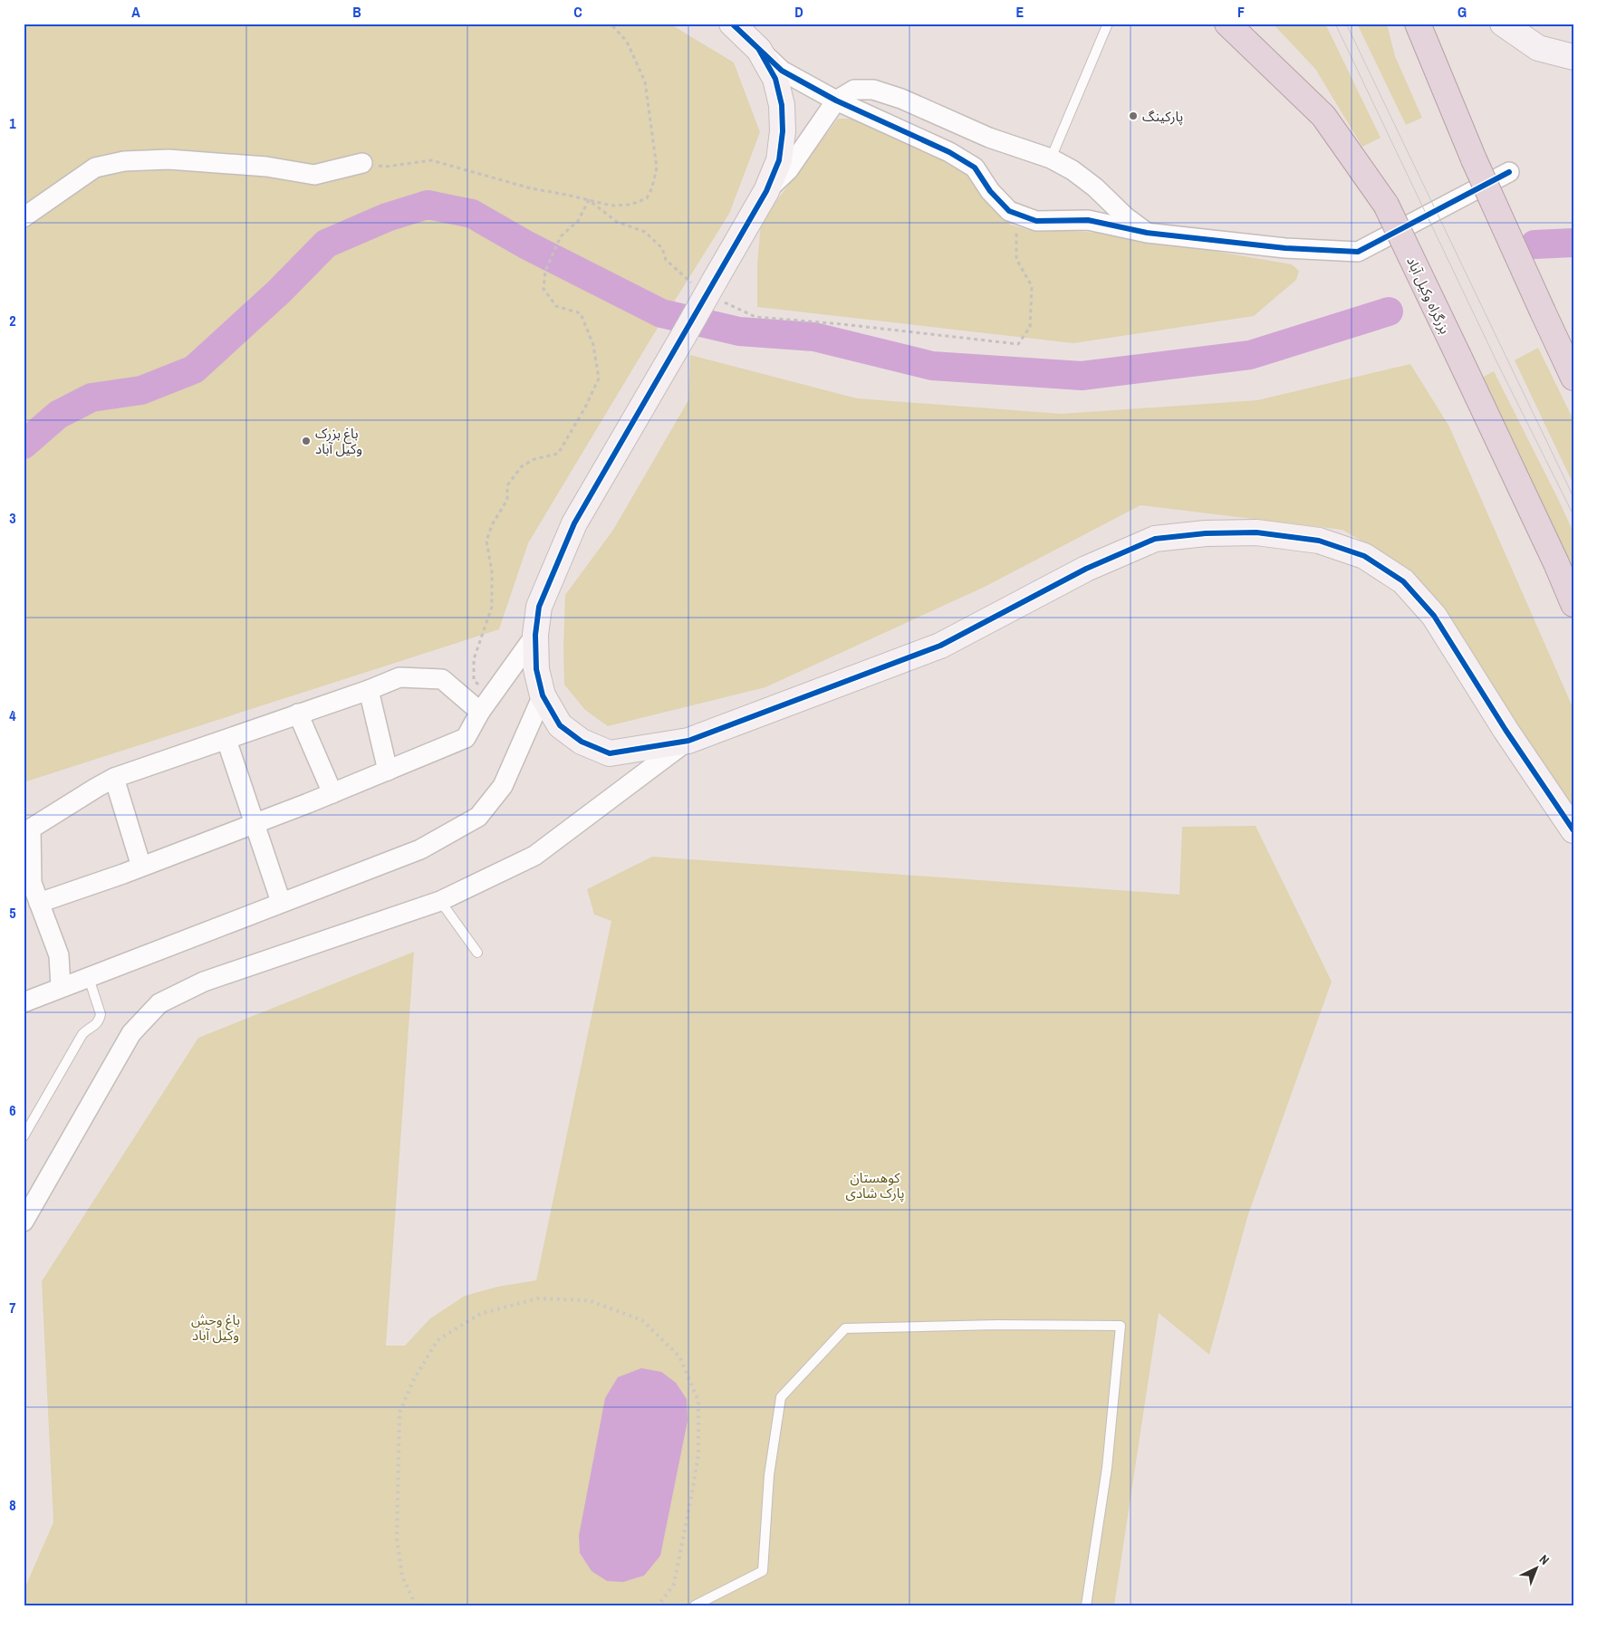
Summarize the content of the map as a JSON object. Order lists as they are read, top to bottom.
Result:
{
  "streets": {
    "highway": ["بزرگراه وکیل آباد"]
  },
  "parks": ["کوهستان پارک شادی", "باغ وحش وکیل آباد"],
  "places": ["پارکینگ", "باغ بزرک وکیل آباد"],
  "north": "top right",
  "grid": {
    "columns": [
      "A",
      "B",
      "C",
      "D",
      "E",
      "F",
      "G"
    ],
    "rows": [
      "1",
      "2",
      "3",
      "4",
      "5",
      "6",
      "7",
      "8"
    ]
  }
}
